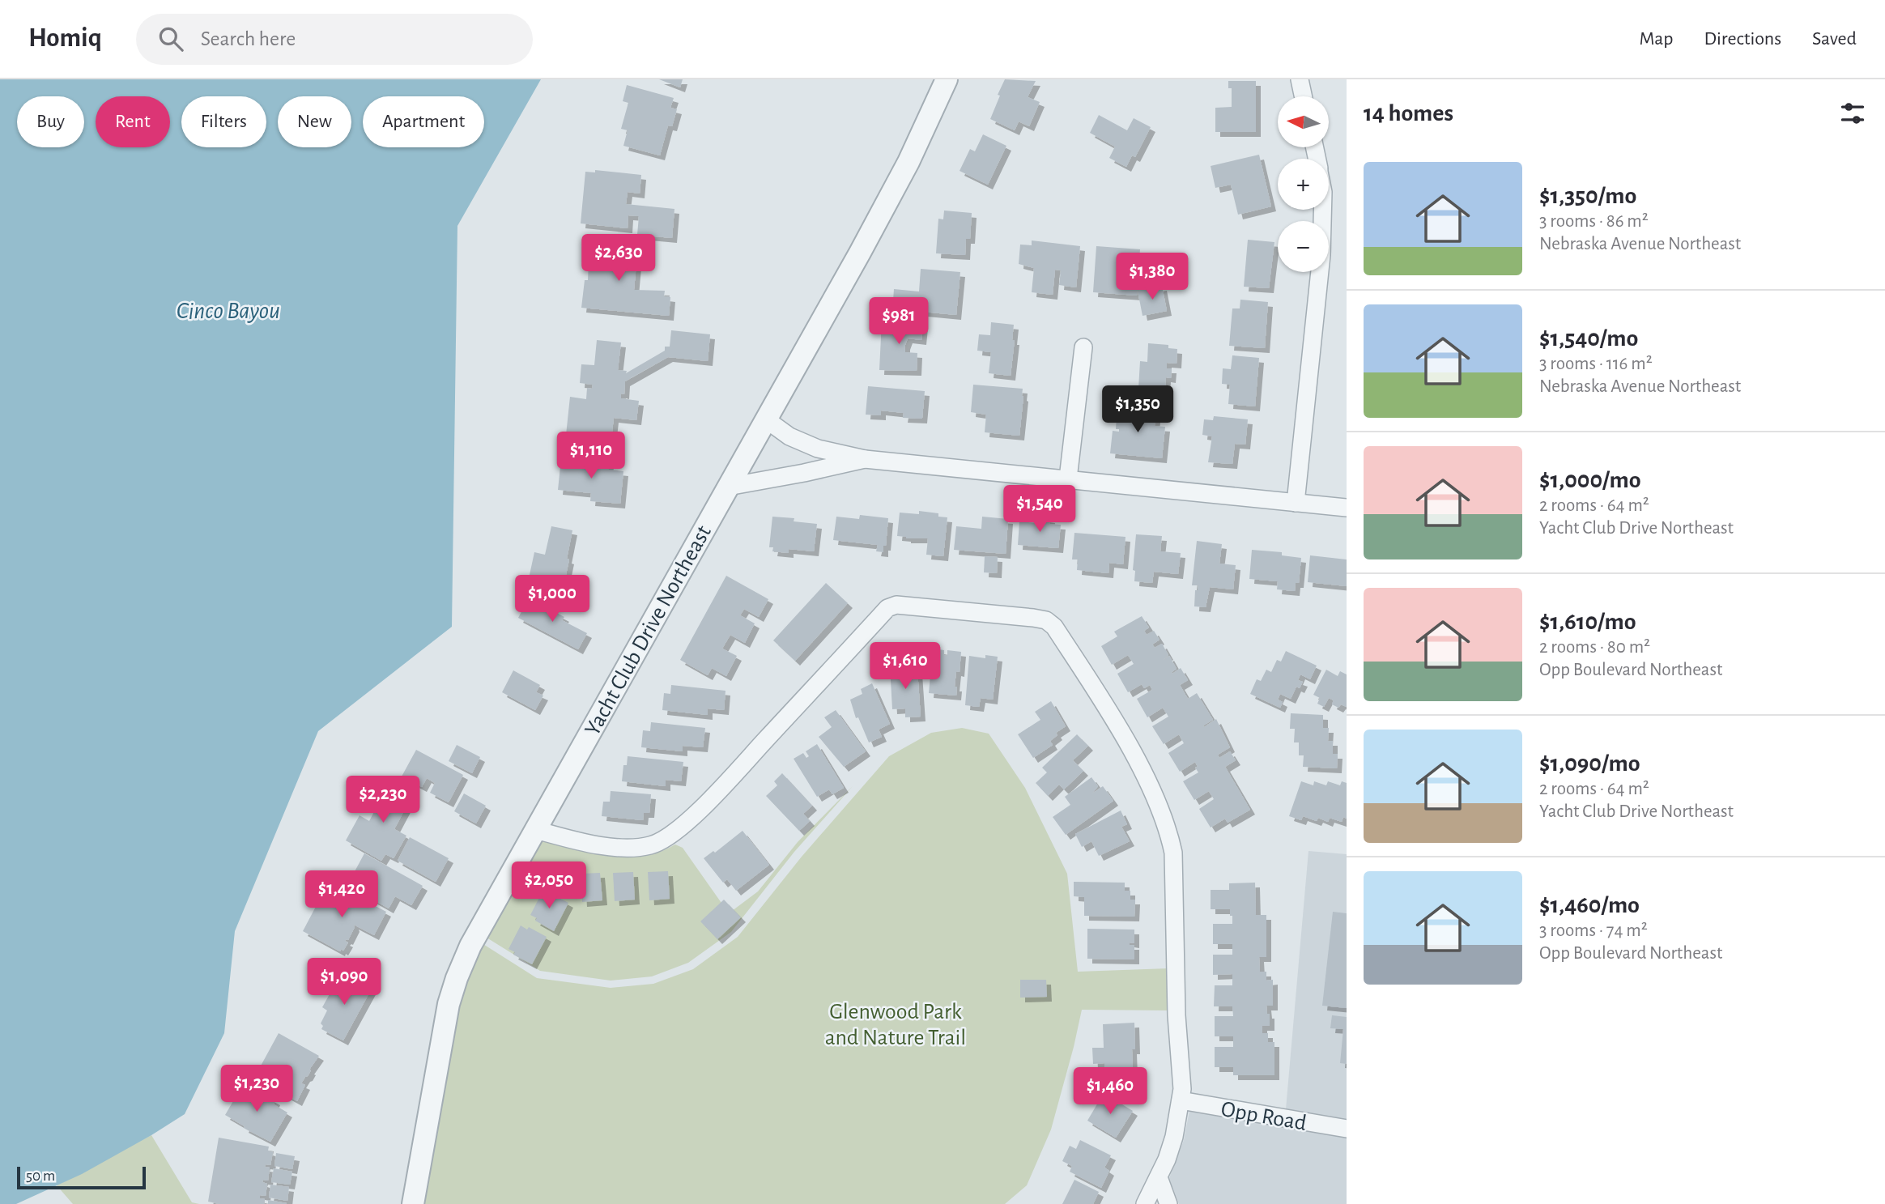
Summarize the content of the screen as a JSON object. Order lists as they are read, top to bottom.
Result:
{
  "streets": {
    "street": ["Yacht Club Drive Northeast", "Opp Road"]
  },
  "water": ["Cinco Bayou"],
  "parks": ["Glenwood Park and Nature Trail"],
  "scale_bar": "50 m",
  "north": "left",
  "page": {
    "header": "Homiq",
    "search": "Search here",
    "nav": ["Map", "Directions", "Saved"],
    "heading": "14 homes",
    "map_buttons": ["+", "−"],
    "chip": [
      "Buy",
      "Rent",
      "Filters",
      "New",
      "Apartment"
    ],
    "list": [
      {
        "name": "$1,350/mo",
        "note": "3 rooms · 86 m² · Nebraska Avenue Northeast"
      },
      {
        "name": "$1,540/mo",
        "note": "3 rooms · 116 m² · Nebraska Avenue Northeast"
      },
      {
        "name": "$1,000/mo",
        "note": "2 rooms · 64 m² · Yacht Club Drive Northeast"
      },
      {
        "name": "$1,610/mo",
        "note": "2 rooms · 80 m² · Opp Boulevard Northeast"
      },
      {
        "name": "$1,090/mo",
        "note": "2 rooms · 64 m² · Yacht Club Drive Northeast"
      },
      {
        "name": "$1,460/mo",
        "note": "3 rooms · 74 m² · Opp Boulevard Northeast"
      }
    ],
    "price": [
      "$2,630",
      "$1,380",
      "$981",
      "$1,350",
      "$1,110",
      "$1,540",
      "$1,000",
      "$1,610",
      "$2,230",
      "$2,050",
      "$1,420",
      "$1,090",
      "$1,230",
      "$1,460"
    ],
    "scale": "50 m"
  }
}
